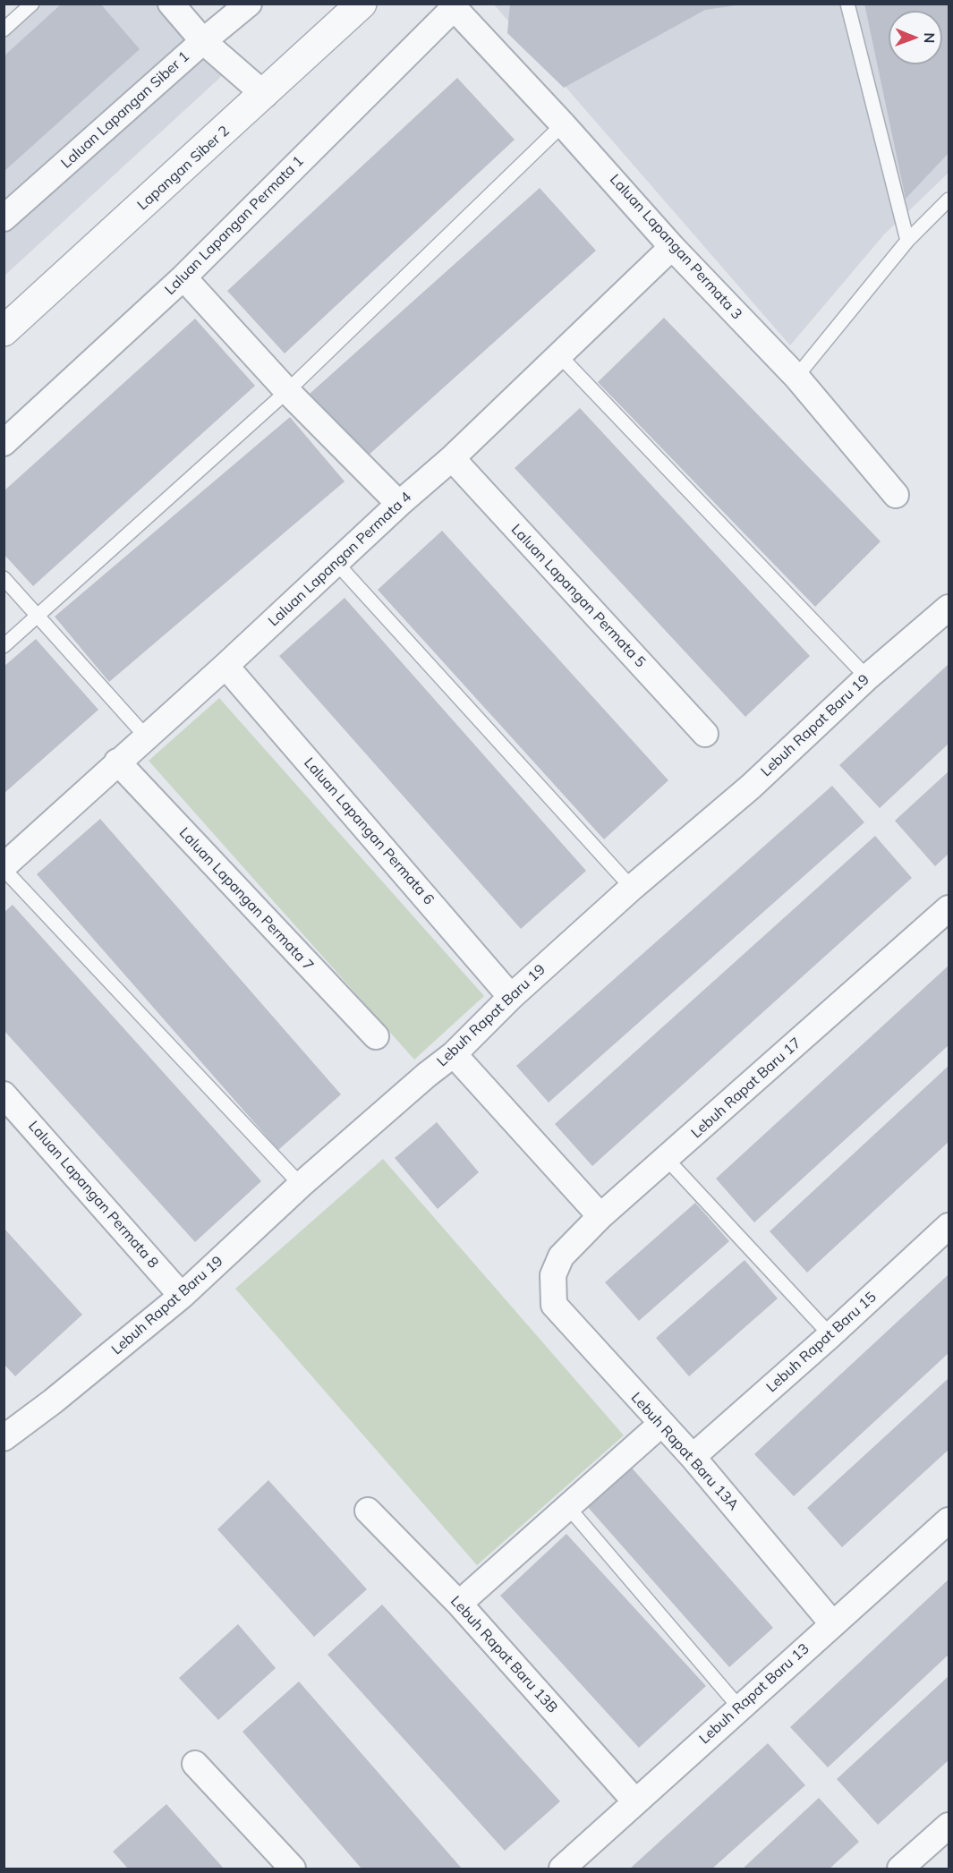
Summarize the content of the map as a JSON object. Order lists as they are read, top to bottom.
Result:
{
  "streets": {
    "street": [
      "Laluan Lapangan Siber 1",
      "Lapangan Siber 2",
      "Laluan Lapangan Permata 1",
      "Laluan Lapangan Permata 3",
      "Laluan Lapangan Permata 4",
      "Laluan Lapangan Permata 5",
      "Lebuh Rapat Baru 19",
      "Laluan Lapangan Permata 6",
      "Laluan Lapangan Permata 7",
      "Lebuh Rapat Baru 17",
      "Laluan Lapangan Permata 8",
      "Lebuh Rapat Baru 15",
      "Lebuh Rapat Baru 13A",
      "Lebuh Rapat Baru 13B",
      "Lebuh Rapat Baru 13"
    ]
  },
  "crossings": [
    ["Laluan Lapangan Permata 1", "Laluan Lapangan Permata 3"],
    ["Laluan Lapangan Permata 3", "Laluan Lapangan Permata 4"],
    ["Laluan Lapangan Permata 4", "Laluan Lapangan Permata 5"],
    ["Laluan Lapangan Permata 4", "Laluan Lapangan Permata 6"],
    ["Laluan Lapangan Permata 4", "Laluan Lapangan Permata 7"],
    ["Lebuh Rapat Baru 19", "Laluan Lapangan Permata 6"],
    ["Lebuh Rapat Baru 19", "Laluan Lapangan Permata 8"],
    ["Lebuh Rapat Baru 17", "Lebuh Rapat Baru 13A"],
    ["Lebuh Rapat Baru 15", "Lebuh Rapat Baru 13A"],
    ["Lebuh Rapat Baru 13A", "Lebuh Rapat Baru 13"],
    ["Lebuh Rapat Baru 13B", "Lebuh Rapat Baru 13"]
  ],
  "north": "right"
}
